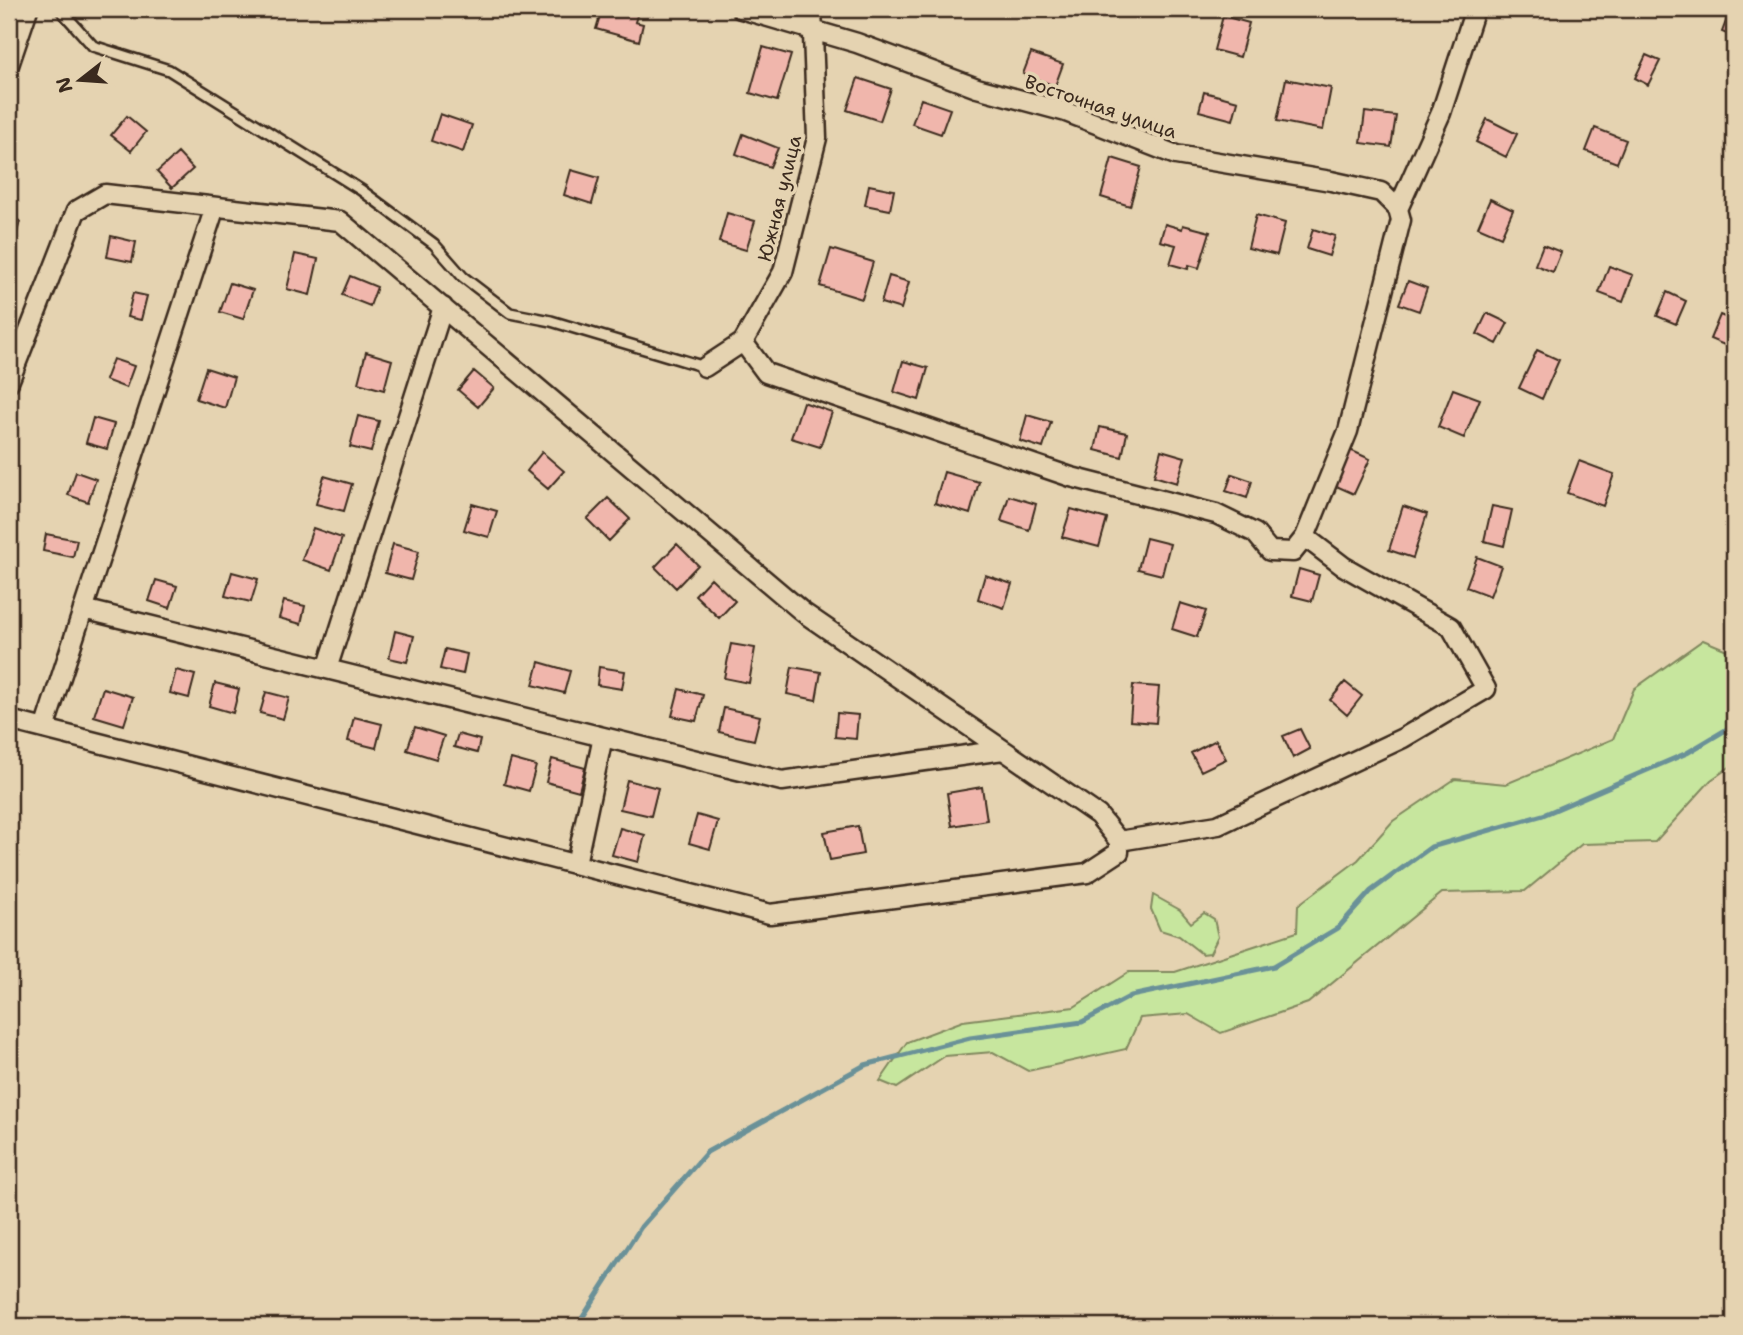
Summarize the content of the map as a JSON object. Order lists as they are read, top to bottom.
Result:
{
  "streets": {
    "street": ["Восточная улица", "Южная улица"]
  },
  "crossings": [
    ["Восточная улица", "Южная улица"]
  ],
  "north": "left"
}
